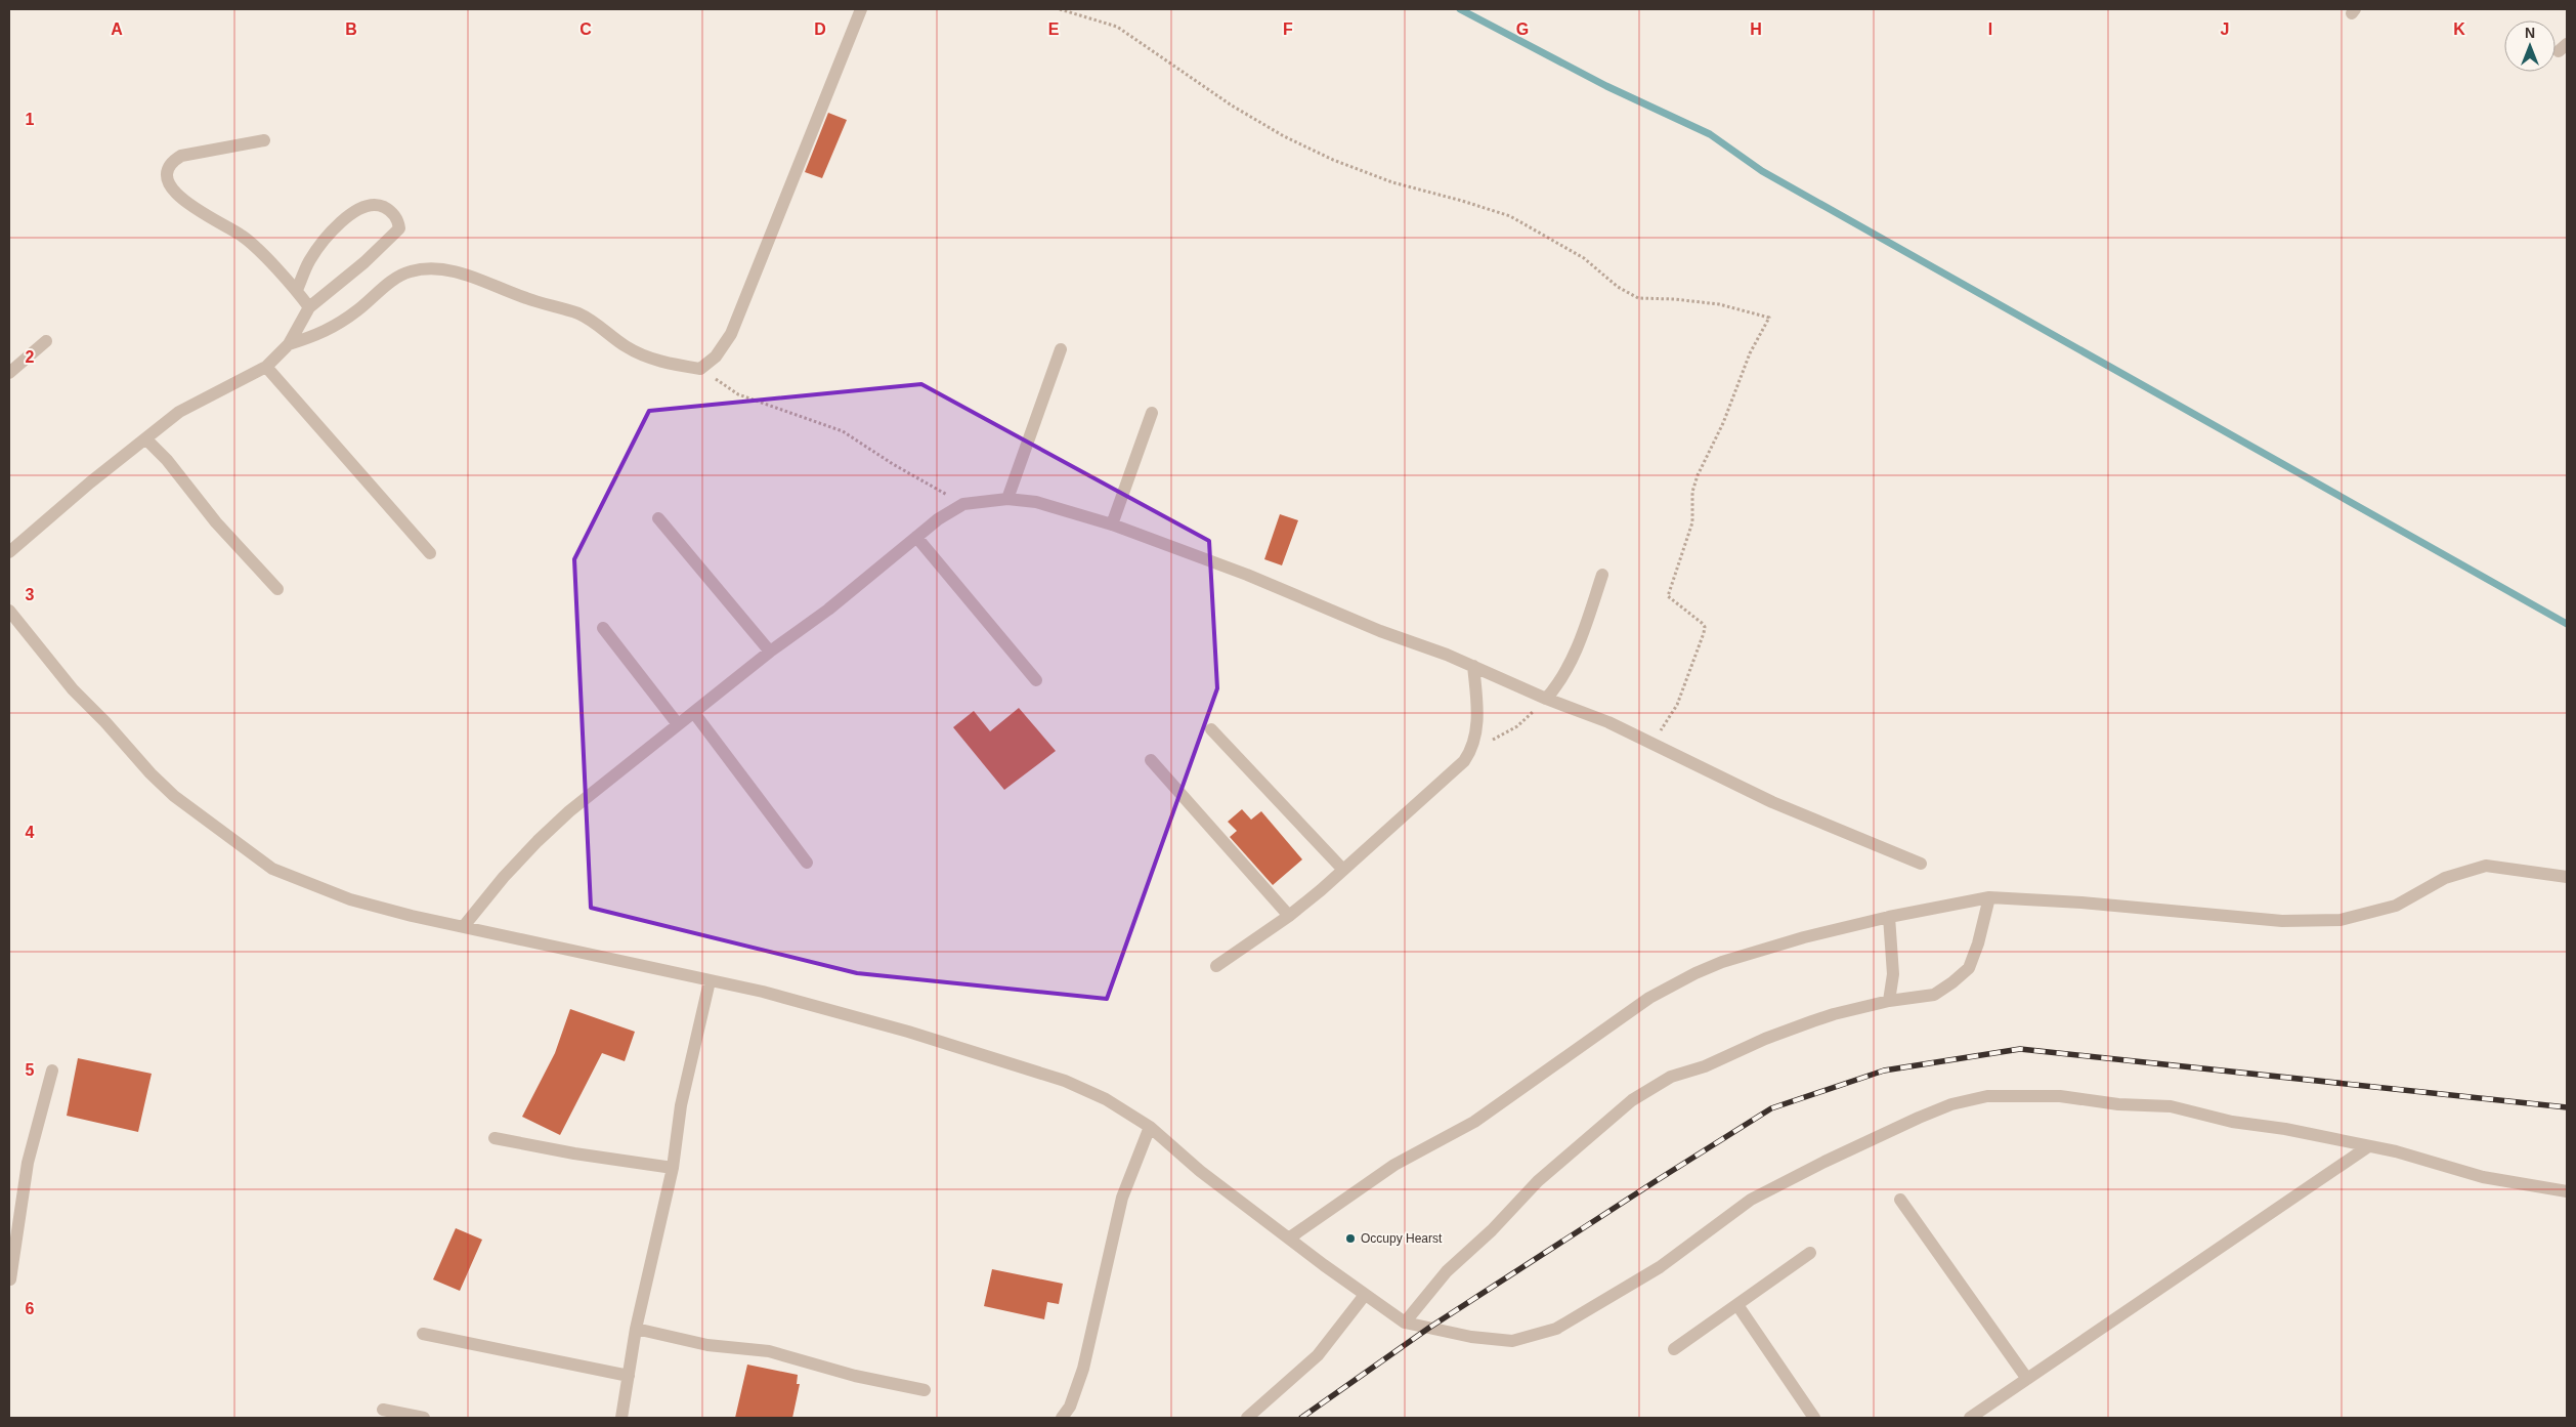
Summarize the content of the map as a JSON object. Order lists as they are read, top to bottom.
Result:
{
  "places": ["Occupy Hearst"],
  "north": "top",
  "grid": {
    "columns": [
      "A",
      "B",
      "C",
      "D",
      "E",
      "F",
      "G",
      "H",
      "I",
      "J",
      "K"
    ],
    "rows": [
      "1",
      "2",
      "3",
      "4",
      "5",
      "6"
    ]
  }
}
